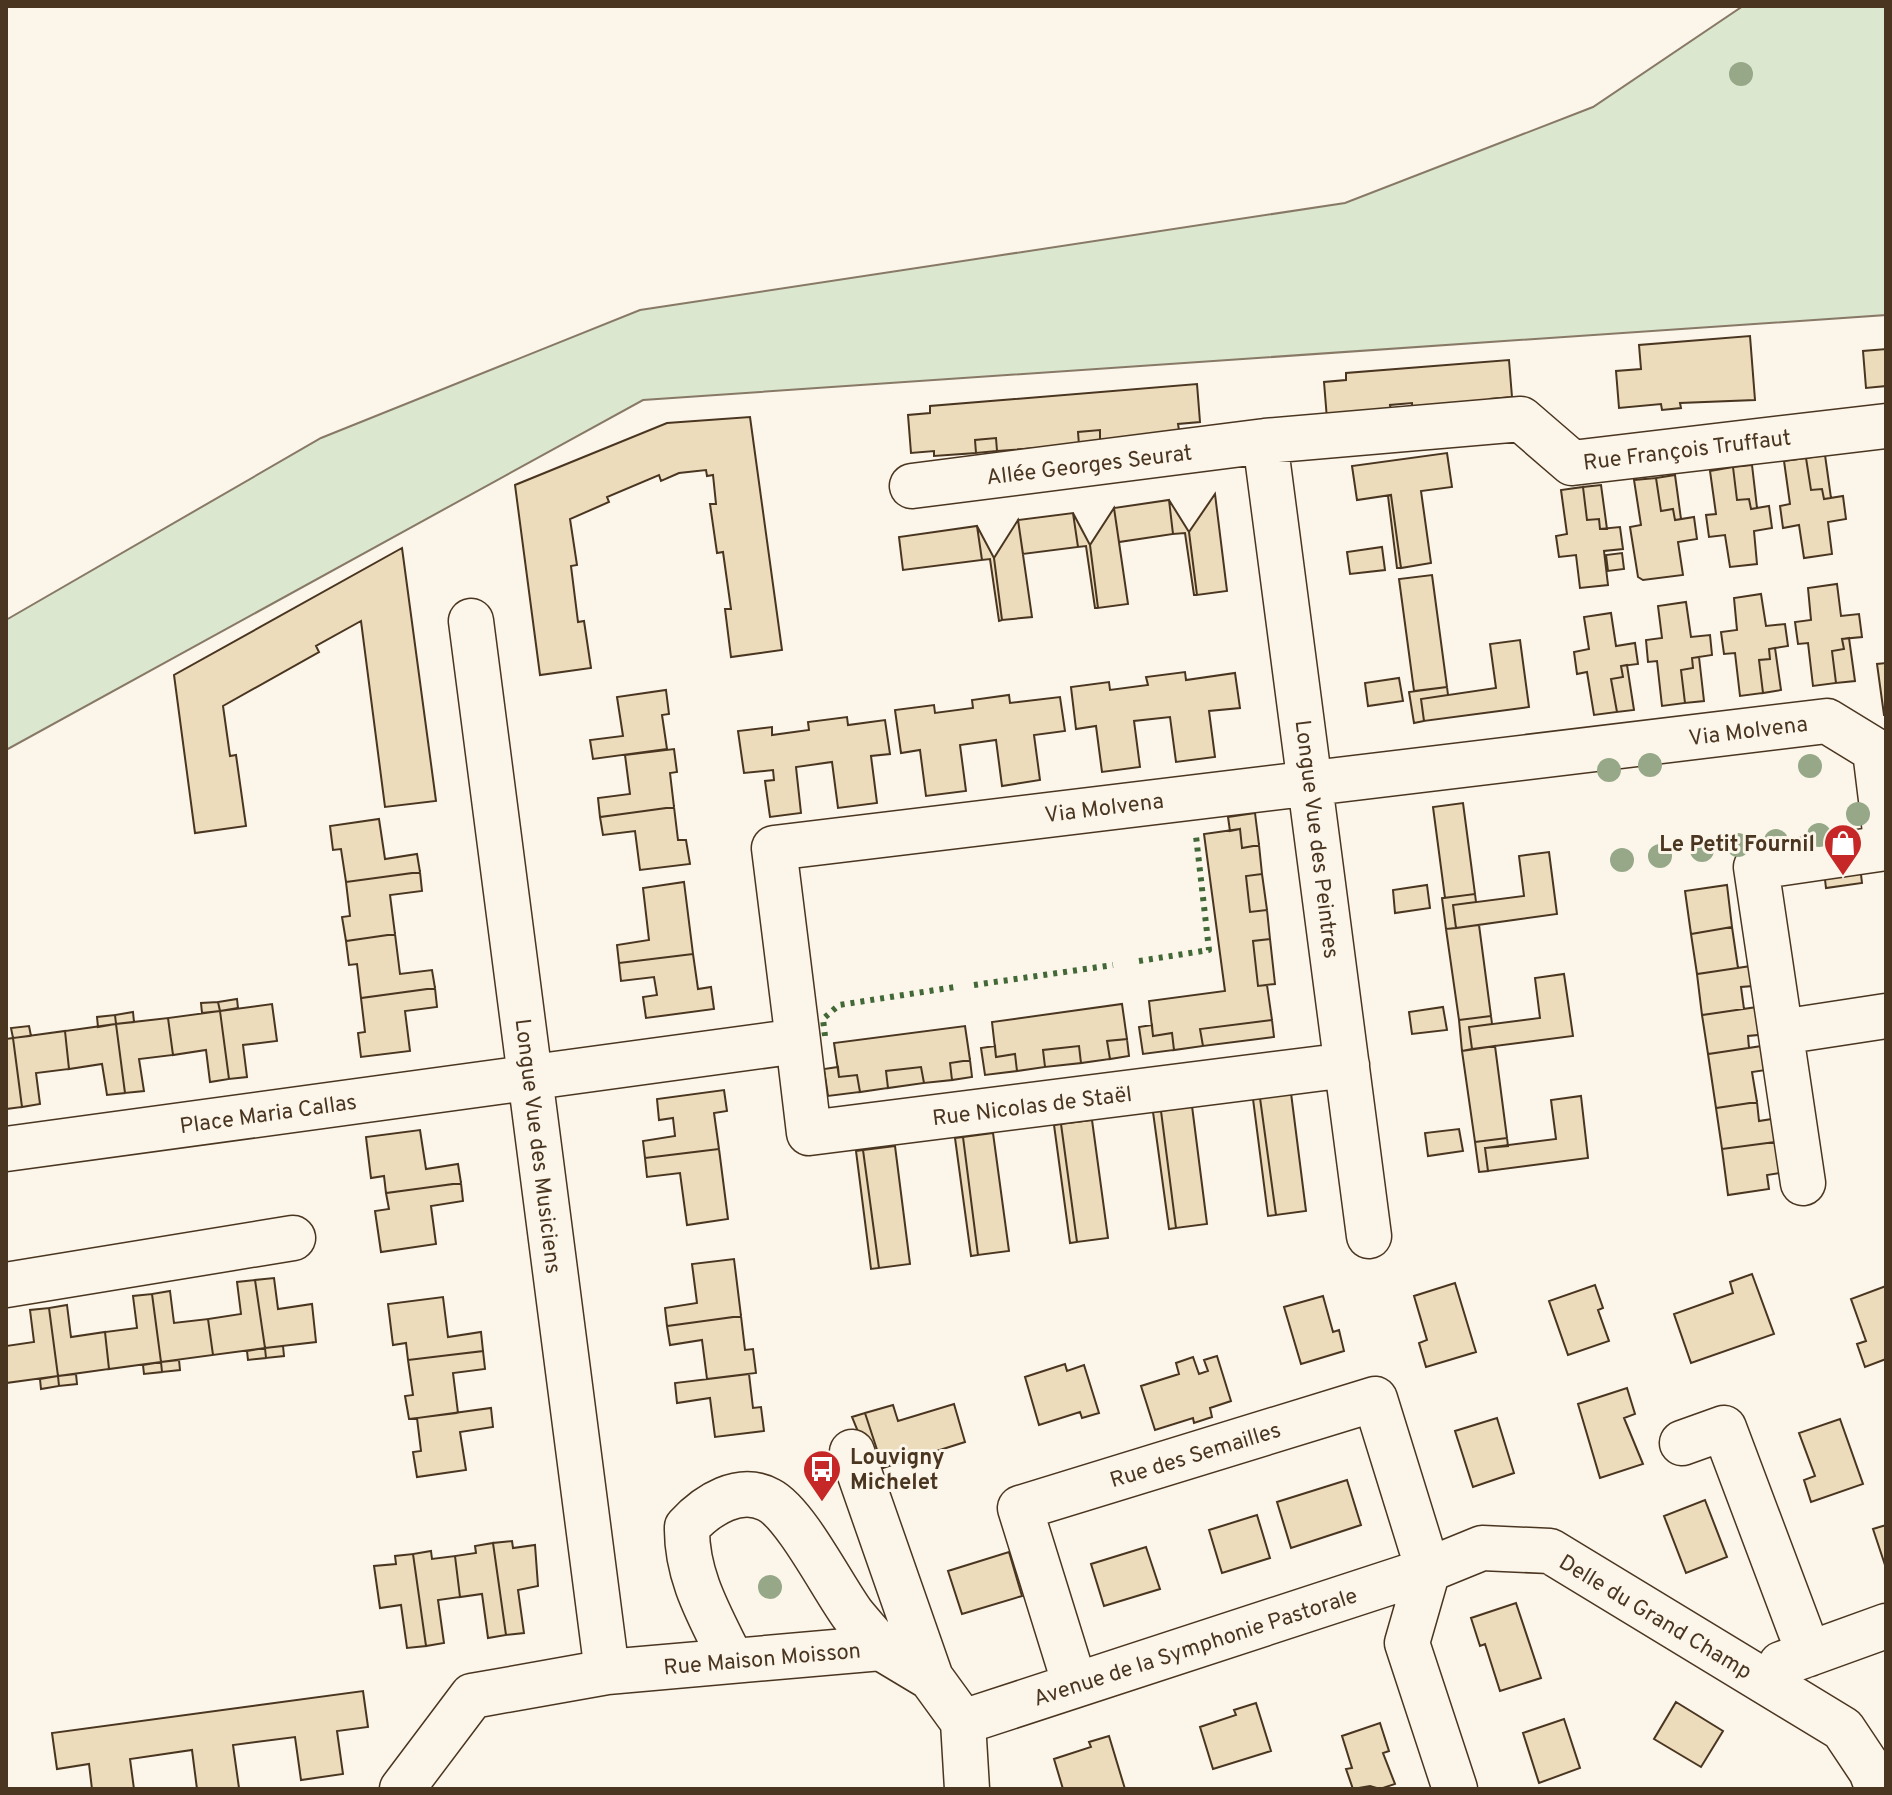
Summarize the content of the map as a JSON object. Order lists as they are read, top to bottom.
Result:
{
  "streets": {
    "street": [
      "Rue François Truffaut",
      "Allée Georges Seurat",
      "Via Molvena",
      "Longue Vue des Peintres",
      "Rue Nicolas de Staël",
      "Place Maria Callas",
      "Longue Vue des Musiciens",
      "Rue des Semailles",
      "Delle du Grand Champ",
      "Avenue de la Symphonie Pastorale",
      "Rue Maison Moisson"
    ]
  },
  "crossings": [
    ["Rue François Truffaut", "Allée Georges Seurat"],
    ["Rue François Truffaut", "Longue Vue des Peintres"],
    ["Allée Georges Seurat", "Longue Vue des Peintres"],
    ["Via Molvena", "Longue Vue des Peintres"],
    ["Via Molvena", "Rue Nicolas de Staël"],
    ["Longue Vue des Peintres", "Rue Nicolas de Staël"],
    ["Place Maria Callas", "Longue Vue des Musiciens"],
    ["Longue Vue des Musiciens", "Rue Maison Moisson"],
    ["Rue des Semailles", "Delle du Grand Champ"],
    ["Rue des Semailles", "Avenue de la Symphonie Pastorale"],
    ["Delle du Grand Champ", "Avenue de la Symphonie Pastorale"],
    ["Avenue de la Symphonie Pastorale", "Rue Maison Moisson"]
  ],
  "places": {
    "shop": ["Le Petit Fournil"],
    "bus stop": ["Louvigny Michelet"]
  }
}
